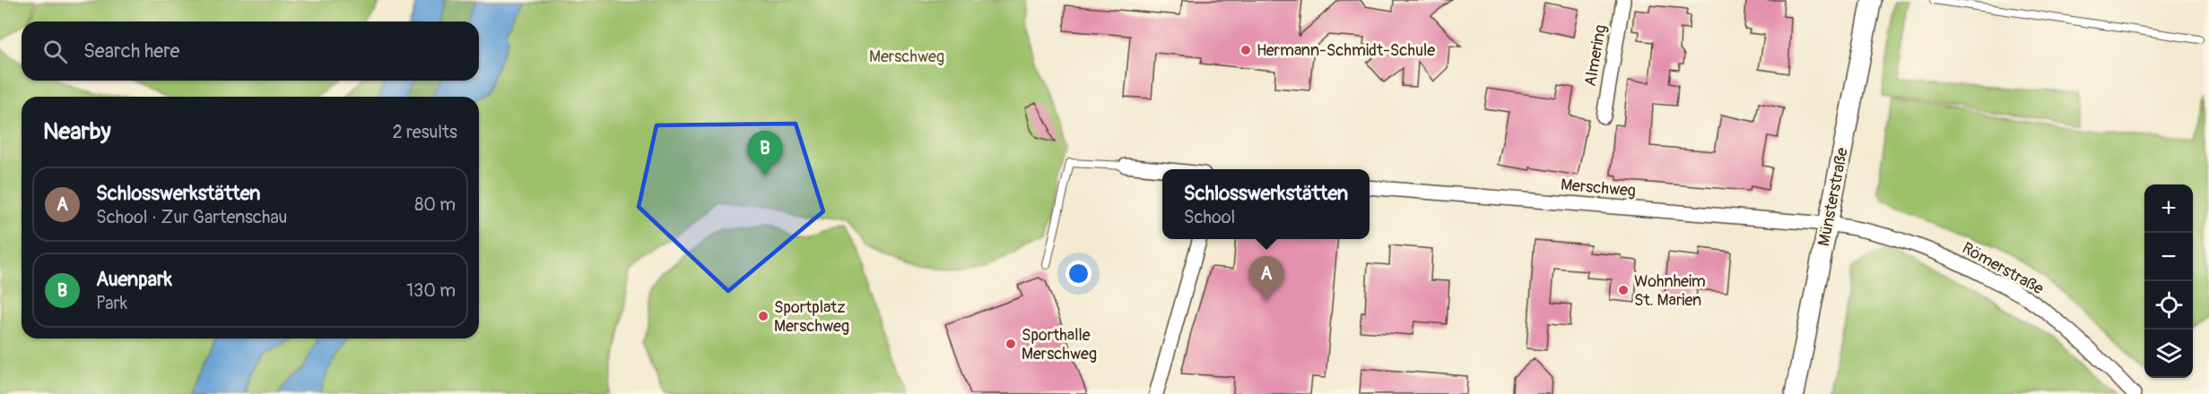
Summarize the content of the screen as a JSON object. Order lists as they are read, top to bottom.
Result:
{
  "streets": {
    "main road": ["Münsterstraße"],
    "street": ["Almering", "Merschweg", "Römerstraße"]
  },
  "crossings": [
    ["Merschweg", "Münsterstraße"],
    ["Merschweg", "Römerstraße"],
    ["Münsterstraße", "Römerstraße"]
  ],
  "parks": ["Merschweg"],
  "places": [
    "Hermann-Schmidt-Schule",
    "Wohnheim St. Marien",
    "Sportplatz Merschweg",
    "Sporthalle Merschweg"
  ],
  "page": {
    "search": "Search here",
    "heading": ["Nearby", "2 results"],
    "pins": ["B", "A"],
    "list": [
      {
        "mark": "A",
        "name": "Schlosswerkstätten",
        "note": "School · Zur Gartenschau",
        "value": "80 m"
      },
      {
        "mark": "B",
        "name": "Auenpark",
        "note": "Park",
        "value": "130 m"
      }
    ],
    "popup": ["Schlosswerkstätten", "School"],
    "map_buttons": ["+", "−"]
  }
}
